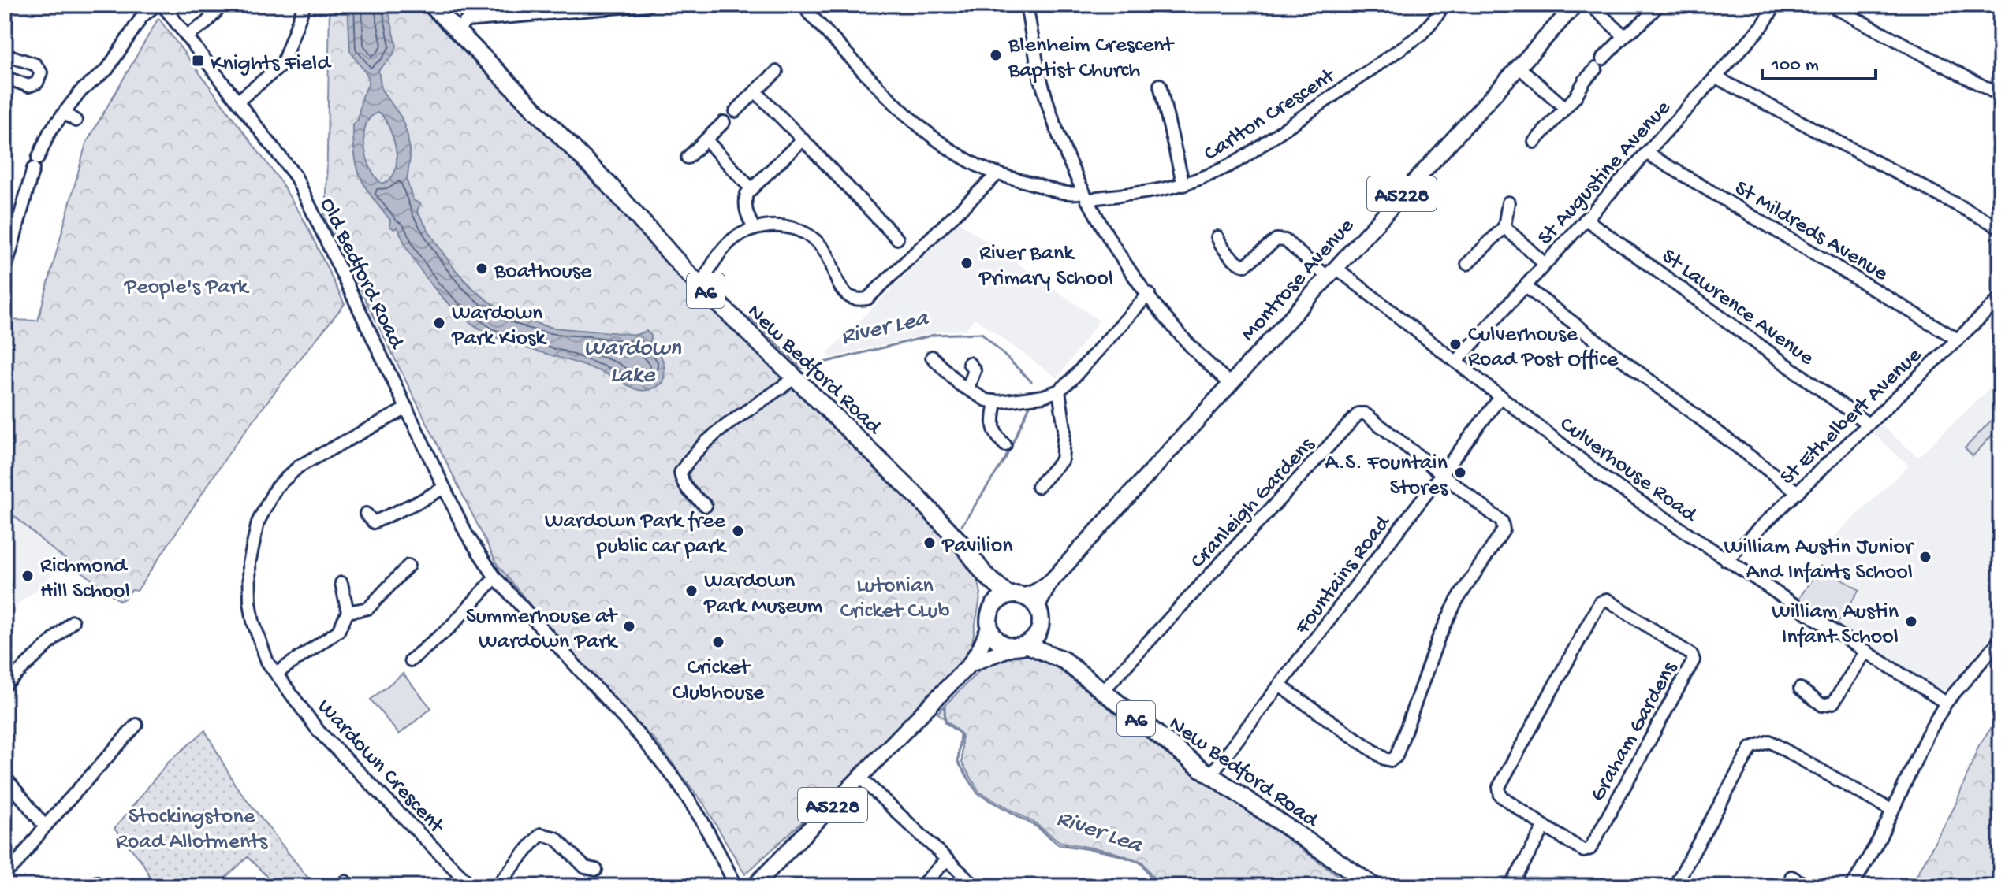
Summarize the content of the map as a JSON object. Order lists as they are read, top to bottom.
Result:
{
  "streets": {
    "highway": ["A6", "New Bedford Road"],
    "main road": ["A5228", "Montrose Avenue"],
    "street": [
      "Carlton Crescent",
      "St Augustine Avenue",
      "St Mildreds Avenue",
      "Old Bedford Road",
      "St Lawrence Avenue",
      "St Ethelbert Avenue",
      "Culverhouse Road",
      "Cranleigh Gardens",
      "Fountains Road",
      "Graham Gardens",
      "Wardown Crescent"
    ]
  },
  "crossings": [
    ["St Augustine Avenue", "St Mildreds Avenue"],
    ["St Augustine Avenue", "St Lawrence Avenue"],
    ["St Augustine Avenue", "Culverhouse Road"],
    ["A5228", "Montrose Avenue"],
    ["A5228", "New Bedford Road"],
    ["St Mildreds Avenue", "St Ethelbert Avenue"],
    ["Old Bedford Road", "Wardown Crescent"],
    ["Montrose Avenue", "New Bedford Road"],
    ["Montrose Avenue", "Culverhouse Road"],
    ["St Lawrence Avenue", "St Ethelbert Avenue"],
    ["New Bedford Road", "Cranleigh Gardens"],
    ["New Bedford Road", "Fountains Road"],
    ["St Ethelbert Avenue", "Culverhouse Road"],
    ["Culverhouse Road", "Fountains Road"],
    ["Cranleigh Gardens", "Fountains Road"]
  ],
  "water": ["River Lea", "Wardown Lake"],
  "parks": ["People's Park", "Lutonian Cricket CLub", "Stockingstone Road Allotments"],
  "places": {
    "other": [
      "Blenheim Crescent Baptist Church",
      "River Bank Primary School",
      "Boathouse",
      "Wardown Park Kiosk",
      "Culverhouse Road Post Office",
      "A.S. Fountain Stores",
      "Wardown Park free public car park",
      "Pavilion",
      "William Austin Junior And Infants School",
      "Richmond Hill School",
      "Wardown Park Museum",
      "William Austin Infant School",
      "Summerhouse at Wardown Park",
      "Cricket Clubhouse"
    ],
    "transit": ["Knights Field"]
  },
  "scale_bar": "100 m"
}
